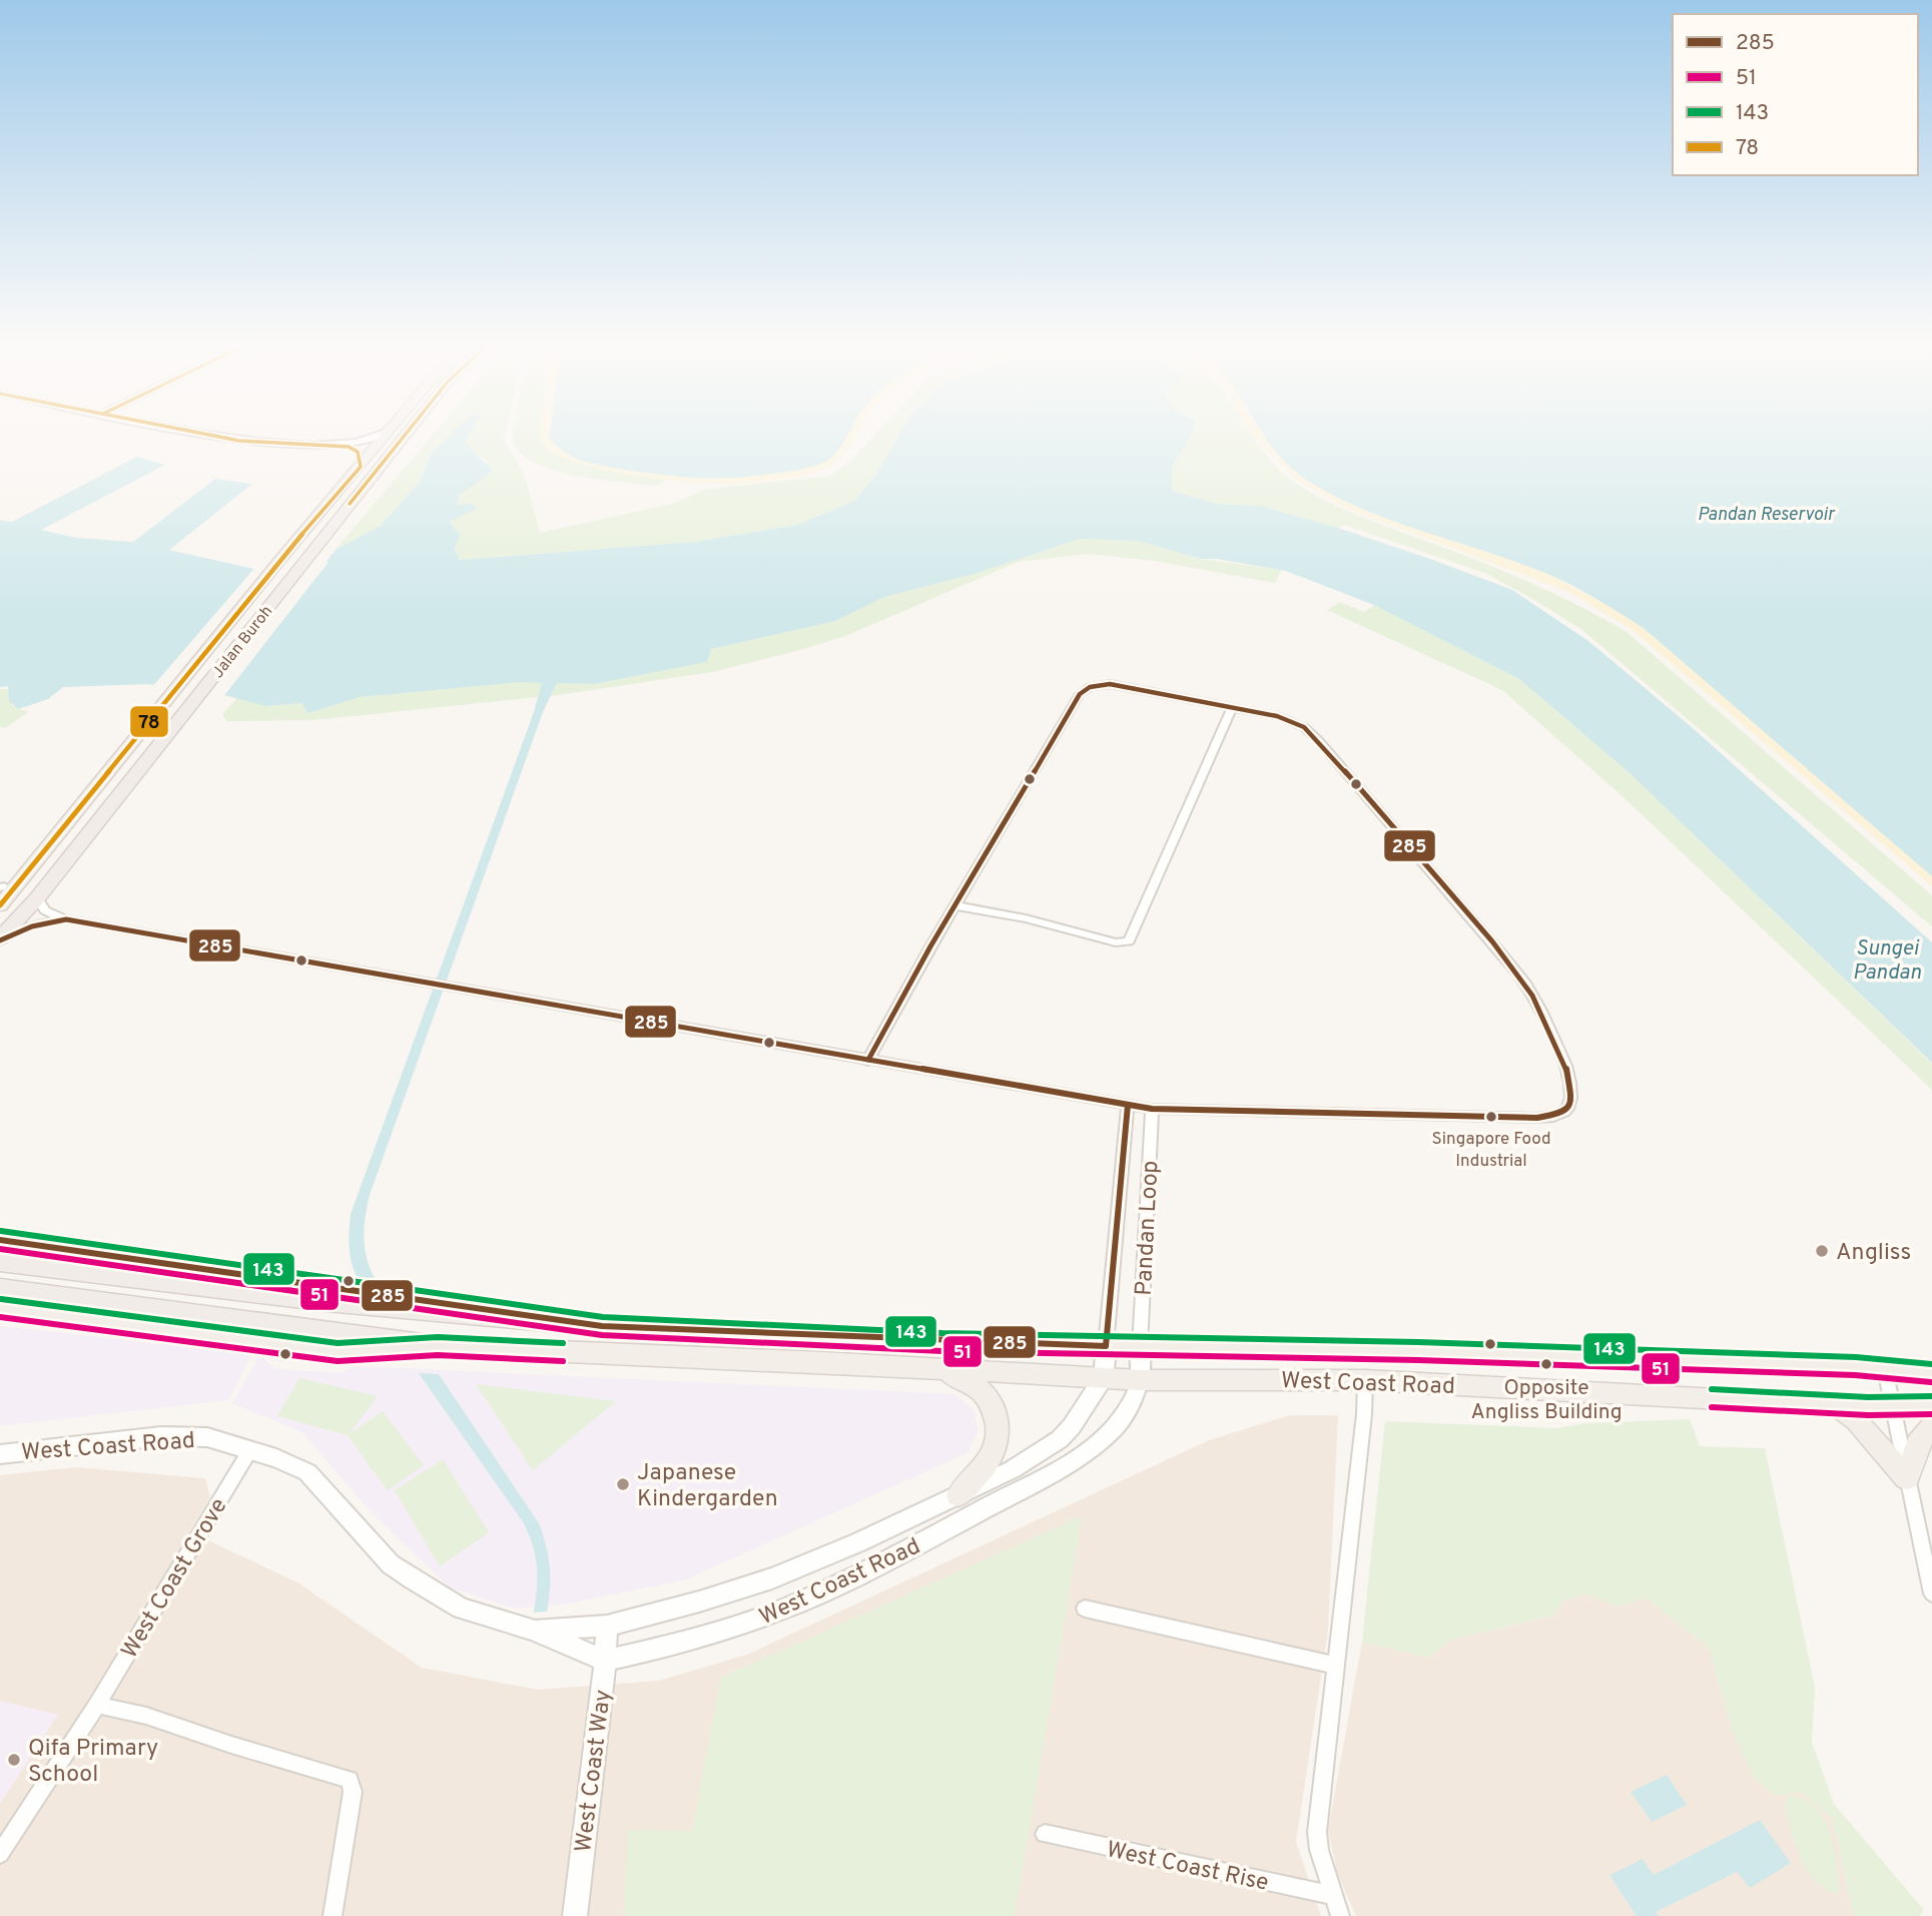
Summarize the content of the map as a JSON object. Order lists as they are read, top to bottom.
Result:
{
  "streets": {
    "highway": ["Jalan Buroh"],
    "main road": ["West Coast Road"],
    "street": [
      "Pandan Loop",
      "West Coast Grove",
      "West Coast Way",
      "West Coast Rise"
    ]
  },
  "crossings": [
    ["Pandan Loop", "West Coast Road"],
    ["West Coast Road", "West Coast Grove"],
    ["West Coast Road", "West Coast Way"]
  ],
  "water": ["Pandan Reservoir", "Sungei Pandan"],
  "places": [
    "Singapore Food Industrial",
    "Angliss",
    "Opposite Angliss Building",
    "Japanese Kindergarden",
    "Qifa Primary School"
  ],
  "lines": [
    "transit line 78",
    "transit line 285",
    "transit line 143",
    "transit line 51"
  ],
  "legend": [
    "285",
    "51",
    "143",
    "78"
  ]
}
